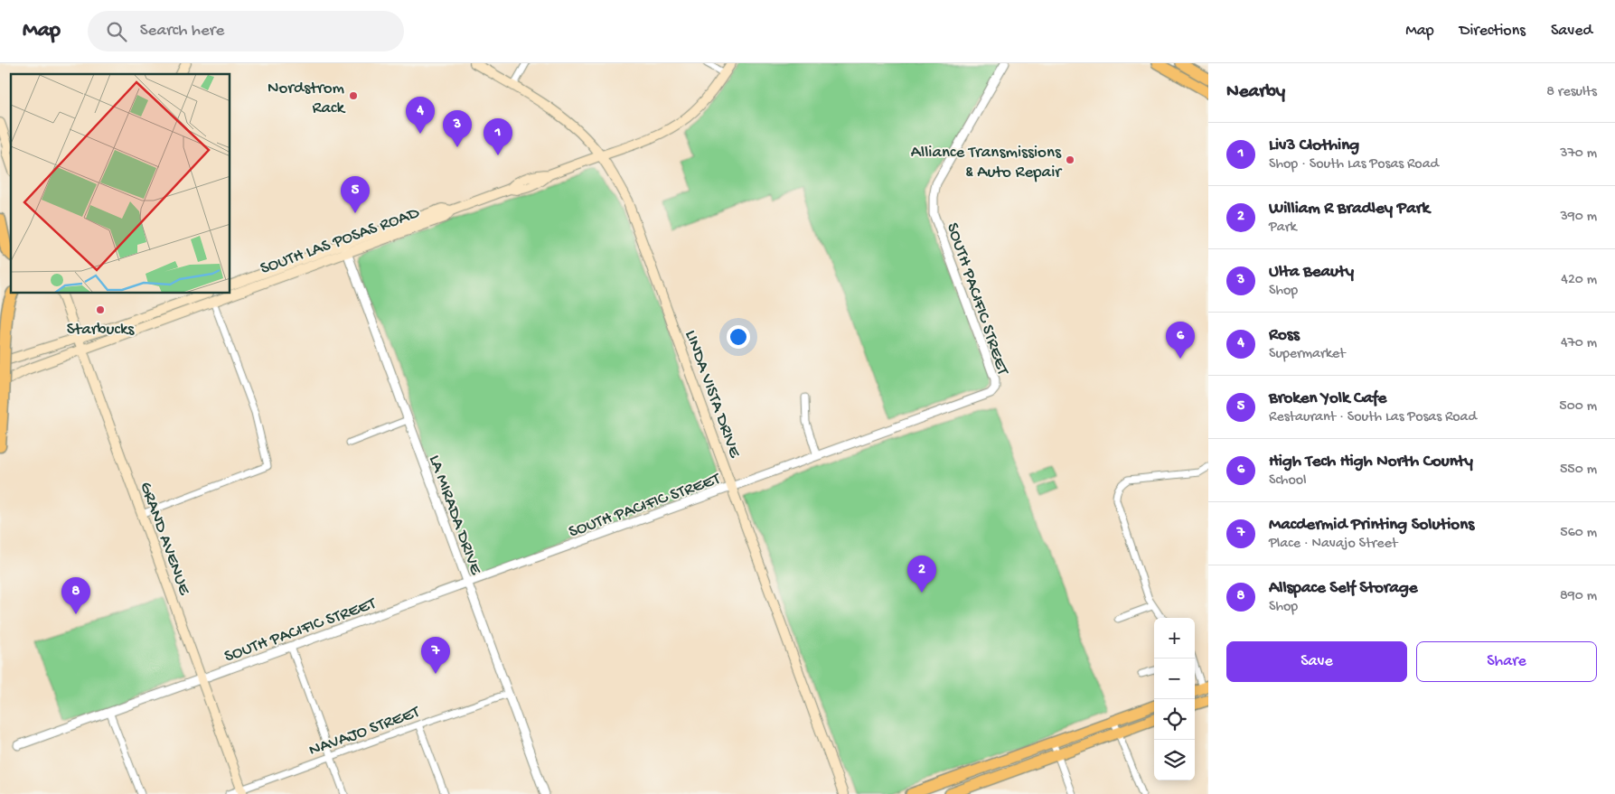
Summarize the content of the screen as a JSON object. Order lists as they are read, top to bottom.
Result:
{
  "streets": {
    "main road": ["SOUTH LAS POSAS ROAD", "LINDA VISTA DRIVE", "GRAND AVENUE"],
    "street": ["SOUTH PACIFIC STREET", "LA MIRADA DRIVE", "NAVAJO STREET"]
  },
  "crossings": [
    ["SOUTH LAS POSAS ROAD", "LINDA VISTA DRIVE"],
    ["SOUTH LAS POSAS ROAD", "LA MIRADA DRIVE"],
    ["SOUTH LAS POSAS ROAD", "GRAND AVENUE"],
    ["SOUTH PACIFIC STREET", "LINDA VISTA DRIVE"],
    ["SOUTH PACIFIC STREET", "LA MIRADA DRIVE"],
    ["SOUTH PACIFIC STREET", "GRAND AVENUE"],
    ["LA MIRADA DRIVE", "NAVAJO STREET"],
    ["GRAND AVENUE", "NAVAJO STREET"]
  ],
  "places": ["Nordstrom Rack", "Alliance Transmissions & Auto Repair", "Starbucks"],
  "page": {
    "header": "Map",
    "search": "Search here",
    "nav": ["Map", "Directions", "Saved"],
    "heading": ["Nearby", "8 results"],
    "pins": [
      "4",
      "3",
      "1",
      "5",
      "6",
      "2",
      "8",
      "7"
    ],
    "list": [
      {
        "mark": "1",
        "name": "Liv3 Clothing",
        "note": "Shop · South Las Posas Road",
        "value": "370 m"
      },
      {
        "mark": "2",
        "name": "William R Bradley Park",
        "note": "Park",
        "value": "390 m"
      },
      {
        "mark": "3",
        "name": "Ulta Beauty",
        "note": "Shop",
        "value": "420 m"
      },
      {
        "mark": "4",
        "name": "Ross",
        "note": "Supermarket",
        "value": "470 m"
      },
      {
        "mark": "5",
        "name": "Broken Yolk Cafe",
        "note": "Restaurant · South Las Posas Road",
        "value": "500 m"
      },
      {
        "mark": "6",
        "name": "High Tech High North County",
        "note": "School",
        "value": "550 m"
      },
      {
        "mark": "7",
        "name": "Macdermid Printing Solutions",
        "note": "Place · Navajo Street",
        "value": "560 m"
      },
      {
        "mark": "8",
        "name": "Allspace Self Storage",
        "note": "Shop",
        "value": "890 m"
      }
    ],
    "map_buttons": ["+", "−"],
    "buttons": ["Save", "Share"]
  }
}
